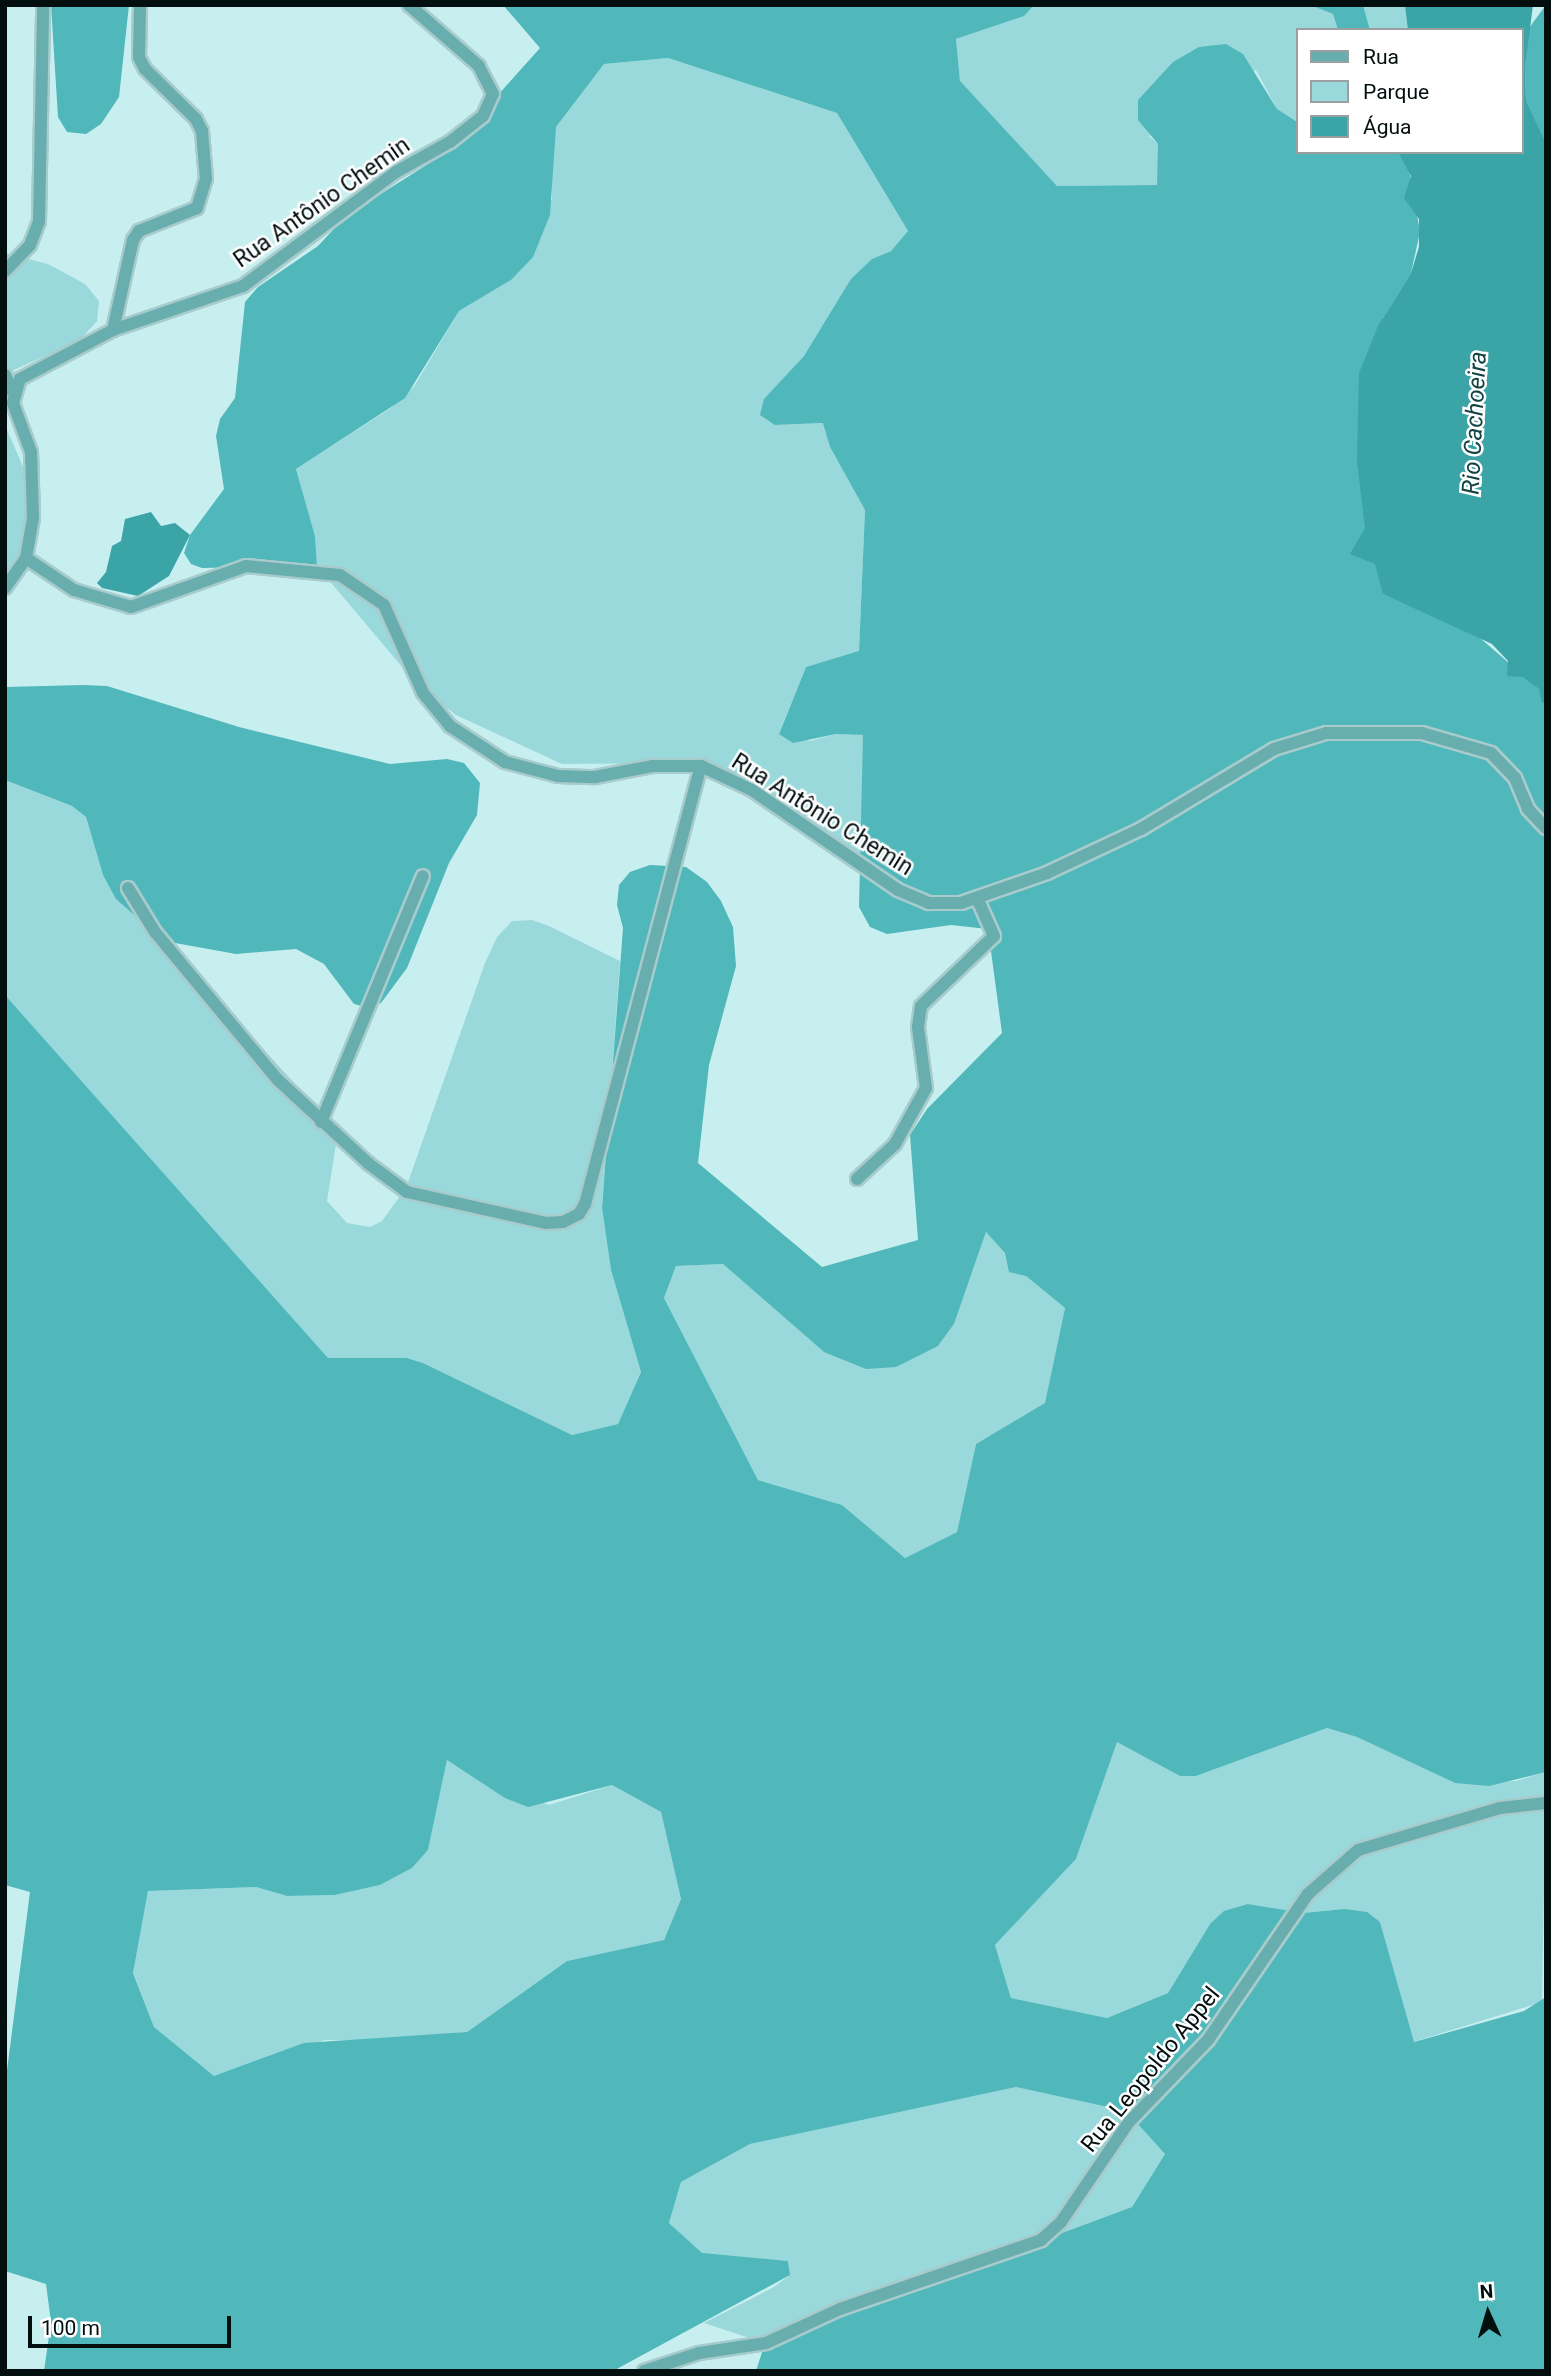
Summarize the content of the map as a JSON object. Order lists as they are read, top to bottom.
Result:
{
  "streets": {
    "street": ["Rua Antônio Chemin", "Rua Leopoldo Appel"]
  },
  "water": ["Rio Cachoeira"],
  "legend": ["Rua", "Parque", "Água"],
  "scale_bar": "100 m",
  "north": "top"
}
